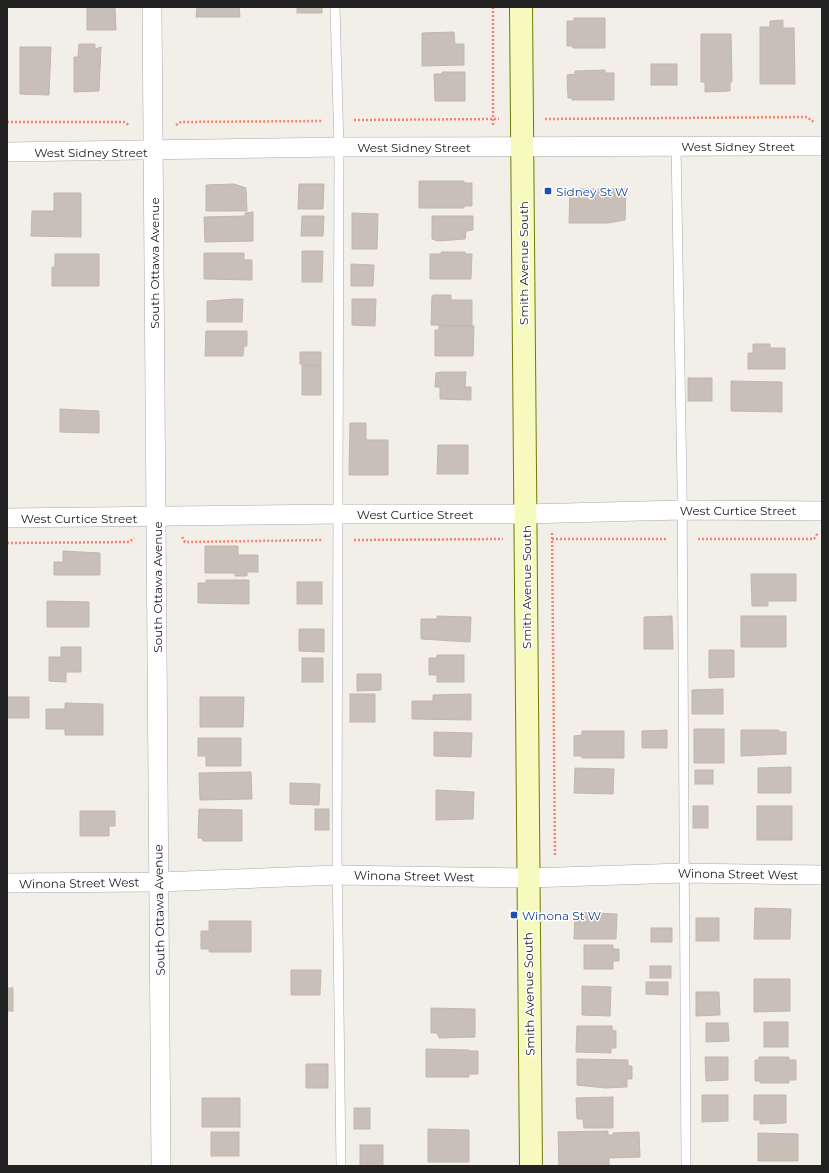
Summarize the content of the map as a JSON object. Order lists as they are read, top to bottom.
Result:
{
  "streets": {
    "main road": ["Smith Avenue South"],
    "street": [
      "West Sidney Street",
      "South Ottawa Avenue",
      "West Curtice Street",
      "Winona Street West"
    ]
  },
  "crossings": [
    ["West Sidney Street", "South Ottawa Avenue"],
    ["West Sidney Street", "Smith Avenue South"],
    ["South Ottawa Avenue", "West Curtice Street"],
    ["South Ottawa Avenue", "Winona Street West"],
    ["Smith Avenue South", "West Curtice Street"],
    ["Smith Avenue South", "Winona Street West"]
  ],
  "places": {
    "transit": ["Sidney St W", "Winona St W"]
  }
}
